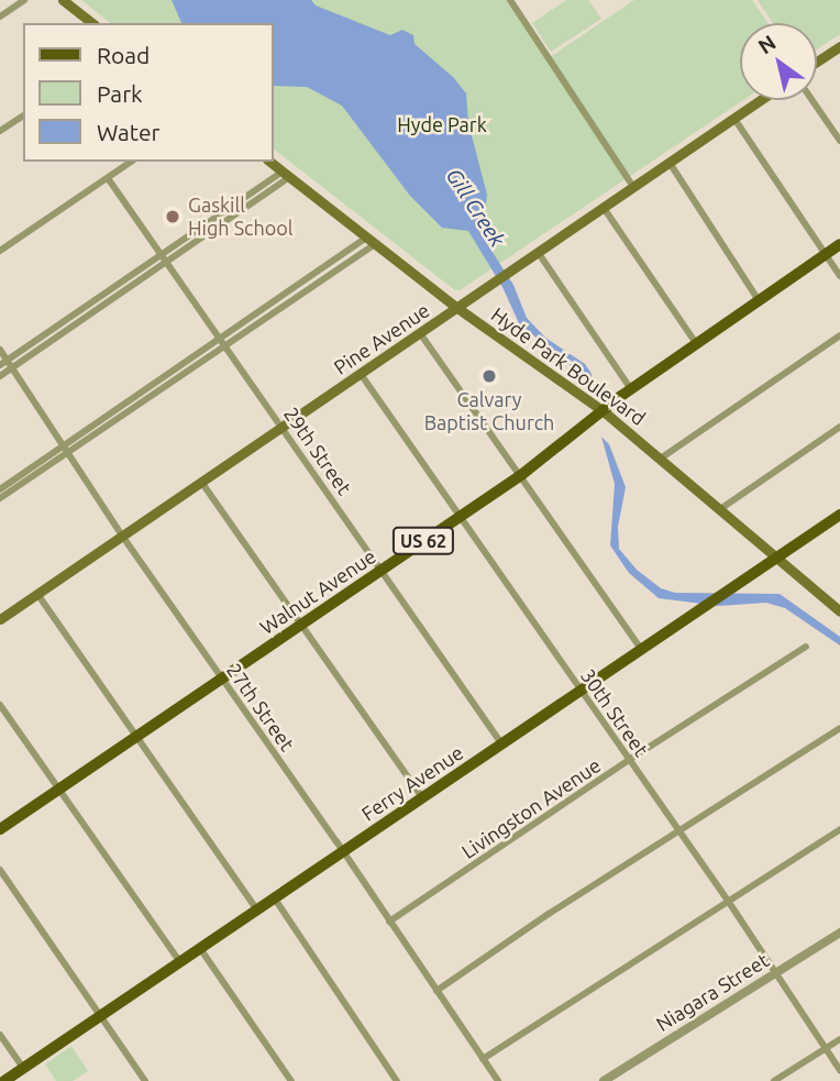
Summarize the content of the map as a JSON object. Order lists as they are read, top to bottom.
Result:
{
  "streets": {
    "main road": [
      "Pine Avenue",
      "Hyde Park Boulevard",
      "US 62",
      "Walnut Avenue",
      "Ferry Avenue"
    ],
    "street": [
      "29th Street",
      "27th Street",
      "30th Street",
      "Livingston Avenue",
      "Niagara Street"
    ]
  },
  "crossings": [
    ["Pine Avenue", "Hyde Park Boulevard"],
    ["Pine Avenue", "29th Street"],
    ["Pine Avenue", "27th Street"],
    ["Pine Avenue", "30th Street"],
    ["Hyde Park Boulevard", "Walnut Avenue"],
    ["Hyde Park Boulevard", "Ferry Avenue"],
    ["29th Street", "Walnut Avenue"],
    ["29th Street", "Ferry Avenue"],
    ["Walnut Avenue", "27th Street"],
    ["Walnut Avenue", "30th Street"],
    ["27th Street", "Ferry Avenue"],
    ["27th Street", "Livingston Avenue"],
    ["30th Street", "Ferry Avenue"],
    ["30th Street", "Livingston Avenue"],
    ["30th Street", "Niagara Street"]
  ],
  "water": ["Gill Creek"],
  "parks": ["Hyde Park"],
  "places": ["Gaskill High School", "Calvary Baptist Church"],
  "legend": ["Road", "Park", "Water"],
  "north": "top left"
}
